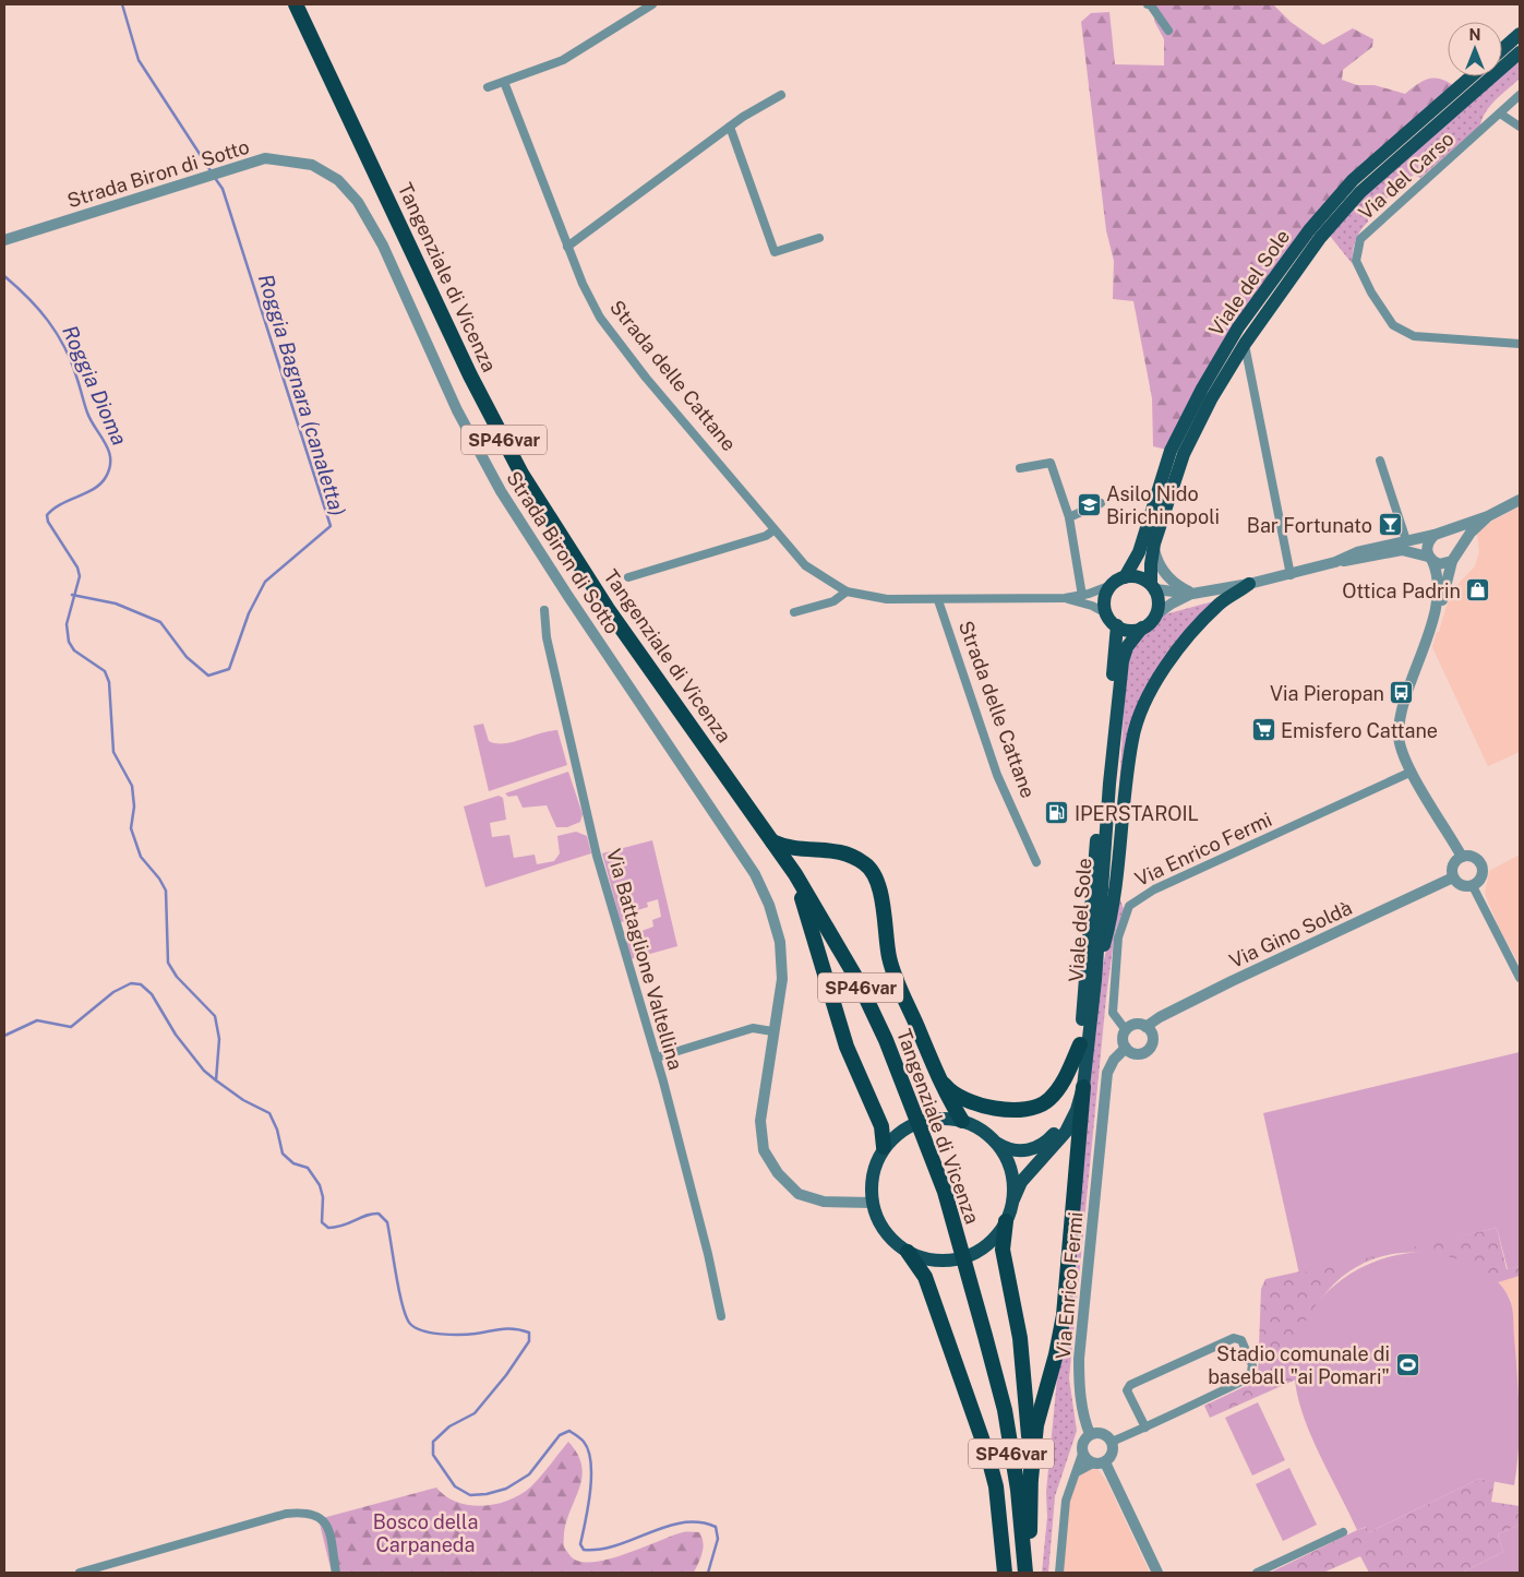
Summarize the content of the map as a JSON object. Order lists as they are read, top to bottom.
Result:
{
  "streets": {
    "highway": ["Tangenziale di Vicenza", "SP46var"],
    "main road": ["Viale del Sole"],
    "street": [
      "Strada Biron di Sotto",
      "Via del Carso",
      "Strada delle Cattane",
      "Via Enrico Fermi",
      "Via Gino Soldà",
      "Via Battaglione Valtellina"
    ]
  },
  "crossings": [
    ["Strada Biron di Sotto", "Viale del Sole"],
    ["Viale del Sole", "Strada delle Cattane"],
    ["Via Enrico Fermi", "Via Gino Soldà"]
  ],
  "water": ["Roggia Dioma", "Roggia Bagnara (canaletta)"],
  "parks": ["Bosco della Carpaneda"],
  "places": {
    "school or university": ["Asilo Nido Birichinopoli"],
    "bar": ["Bar Fortunato"],
    "shop": ["Ottica Padrin"],
    "bus stop": ["Via Pieropan"],
    "supermarket": ["Emisfero Cattane"],
    "fuel station": ["IPERSTAROIL"],
    "sports": ["Stadio comunale di baseball \"ai Pomari\""]
  },
  "north": "top"
}
